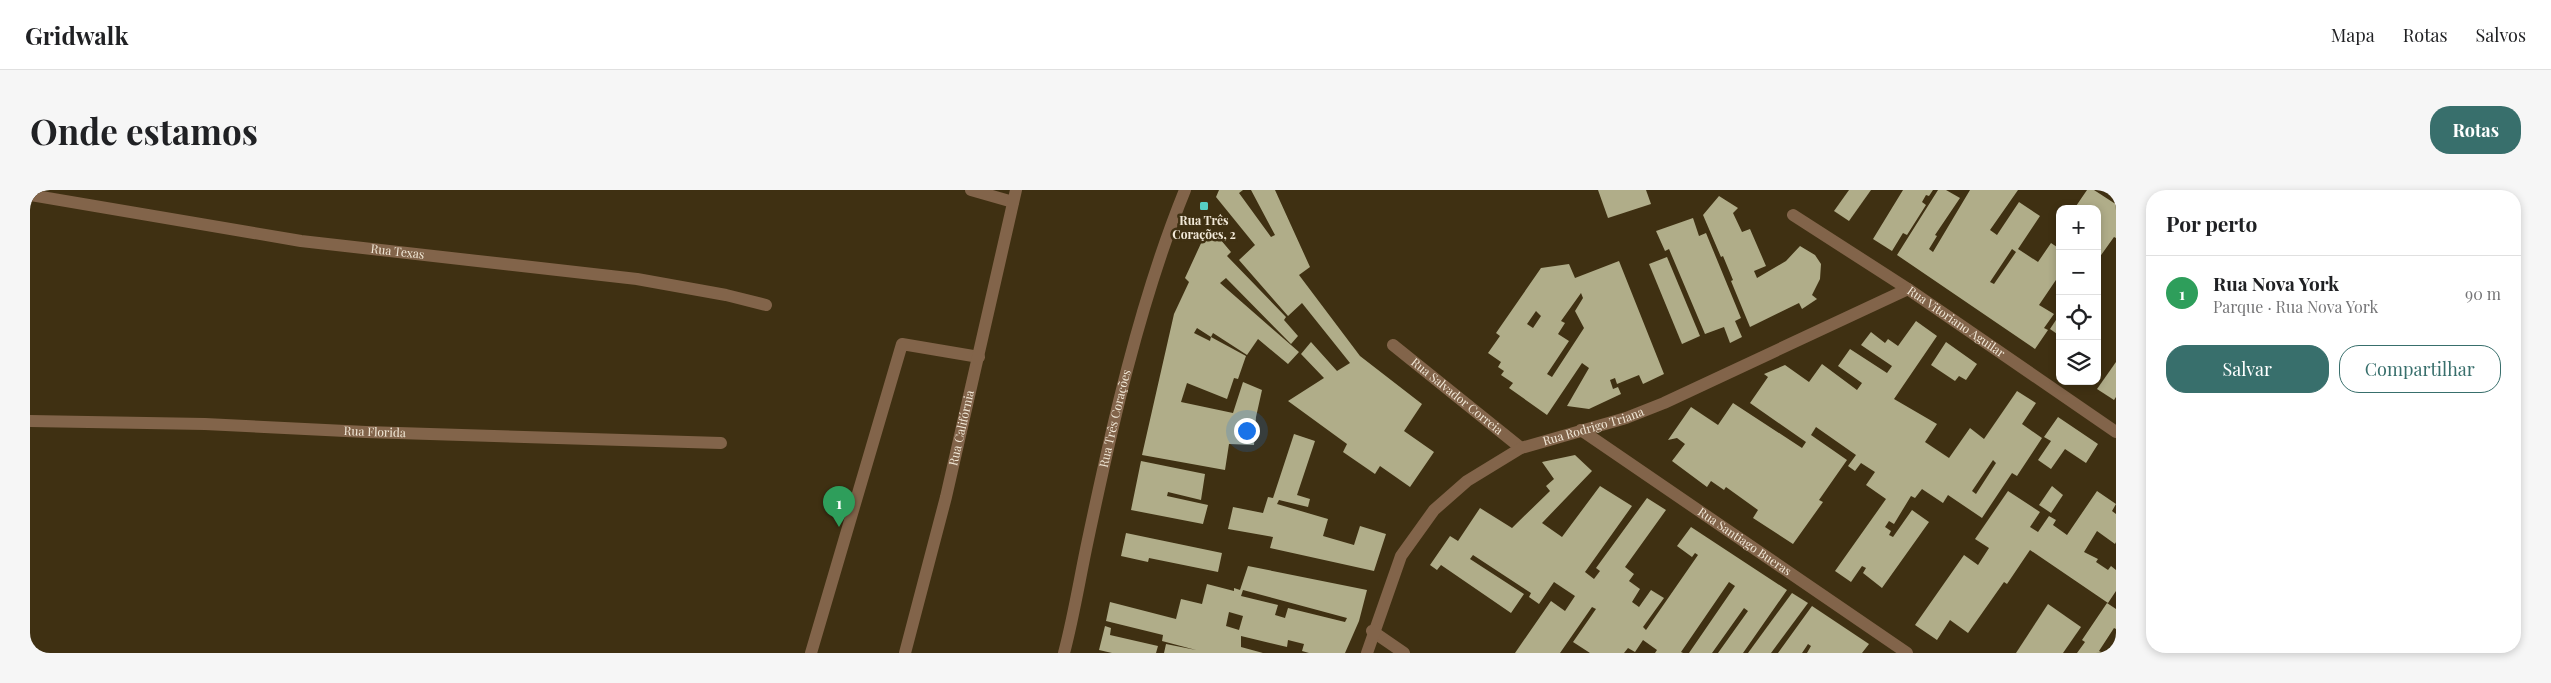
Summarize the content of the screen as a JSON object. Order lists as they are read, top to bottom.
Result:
{
  "streets": {
    "street": [
      "Rua Texas",
      "Rua Vitoriano Aguilar",
      "Rua Salvador Correia",
      "Rua Três Corações",
      "Rua Rodrigo Triana",
      "Rua Califórnia",
      "Rua Florida",
      "Rua Santiago Bueras"
    ]
  },
  "crossings": [
    ["Rua Vitoriano Aguilar", "Rua Rodrigo Triana"],
    ["Rua Salvador Correia", "Rua Rodrigo Triana"],
    ["Rua Rodrigo Triana", "Rua Santiago Bueras"]
  ],
  "places": {
    "transit": ["Rua Três Corações, 2"]
  },
  "page": {
    "header": "Gridwalk",
    "nav": ["Mapa", "Rotas", "Salvos"],
    "buttons": [
      "Rotas",
      ["Salvar", "Compartilhar"]
    ],
    "title": "Onde estamos",
    "heading": "Por perto",
    "map_buttons": ["+", "−"],
    "list": [
      {
        "mark": "1",
        "name": "Rua Nova York",
        "note": "Parque · Rua Nova York",
        "value": "90 m"
      }
    ],
    "pins": "1"
  }
}
